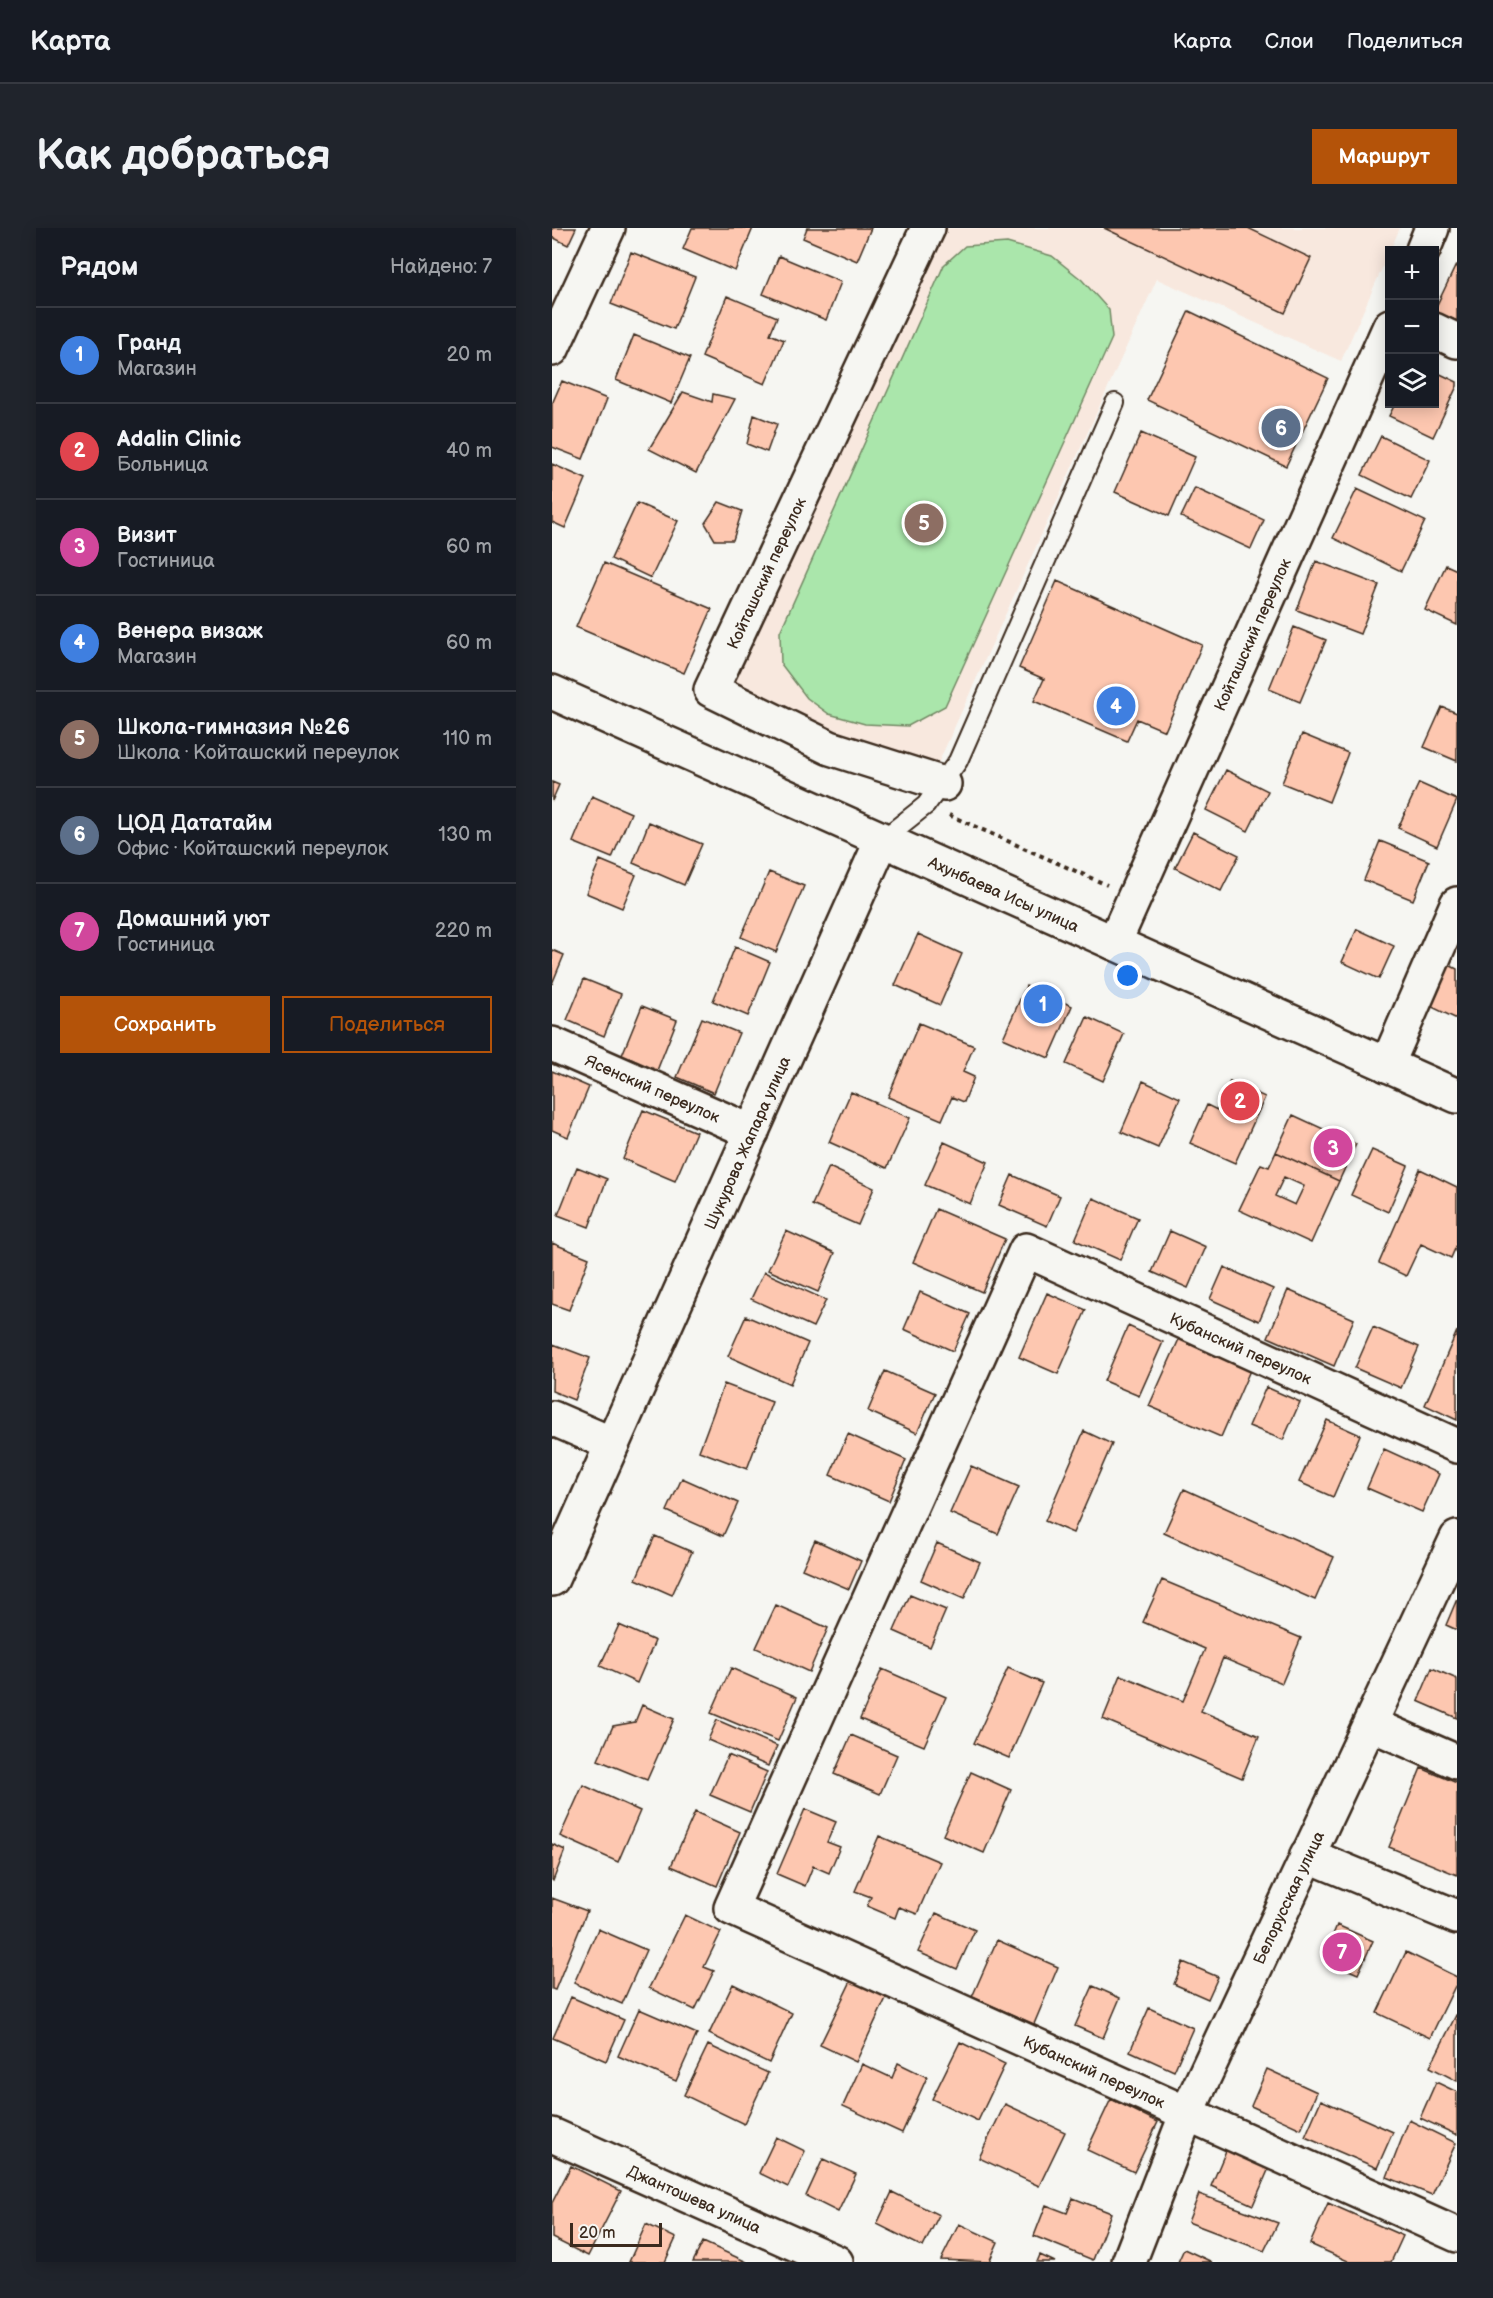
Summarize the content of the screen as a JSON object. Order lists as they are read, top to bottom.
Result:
{
  "streets": {
    "street": [
      "Койташский переулок",
      "Ахунбаева Исы улица",
      "Ясенский переулок",
      "Шукурова Жапара улица",
      "Кубанский переулок",
      "Белорусская улица",
      "Джантошева улица"
    ]
  },
  "crossings": [
    ["Койташский переулок", "Ахунбаева Исы улица"],
    ["Ахунбаева Исы улица", "Шукурова Жапара улица"],
    ["Ясенский переулок", "Шукурова Жапара улица"],
    ["Кубанский переулок", "Белорусская улица"]
  ],
  "scale_bar": "20 m",
  "page": {
    "header": "Карта",
    "nav": ["Карта", "Слои", "Поделиться"],
    "buttons": [
      "Маршрут",
      ["Сохранить", "Поделиться"]
    ],
    "title": "Как добраться",
    "heading": ["Рядом", "Найдено: 7"],
    "map_buttons": ["+", "−"],
    "list": [
      {
        "mark": "1",
        "name": "Гранд",
        "note": "Магазин",
        "value": "20 m"
      },
      {
        "mark": "2",
        "name": "Adalin Clinic",
        "note": "Больница",
        "value": "40 m"
      },
      {
        "mark": "3",
        "name": "Визит",
        "note": "Гостиница",
        "value": "60 m"
      },
      {
        "mark": "4",
        "name": "Венера визаж",
        "note": "Магазин",
        "value": "60 m"
      },
      {
        "mark": "5",
        "name": "Школа-гимназия №26",
        "note": "Школа · Койташский переулок",
        "value": "110 m"
      },
      {
        "mark": "6",
        "name": "ЦОД Дататайм",
        "note": "Офис · Койташский переулок",
        "value": "130 m"
      },
      {
        "mark": "7",
        "name": "Домашний уют",
        "note": "Гостиница",
        "value": "220 m"
      }
    ],
    "pins": [
      "6",
      "5",
      "4",
      "1",
      "2",
      "3",
      "7"
    ],
    "scale": "20 m"
  }
}
